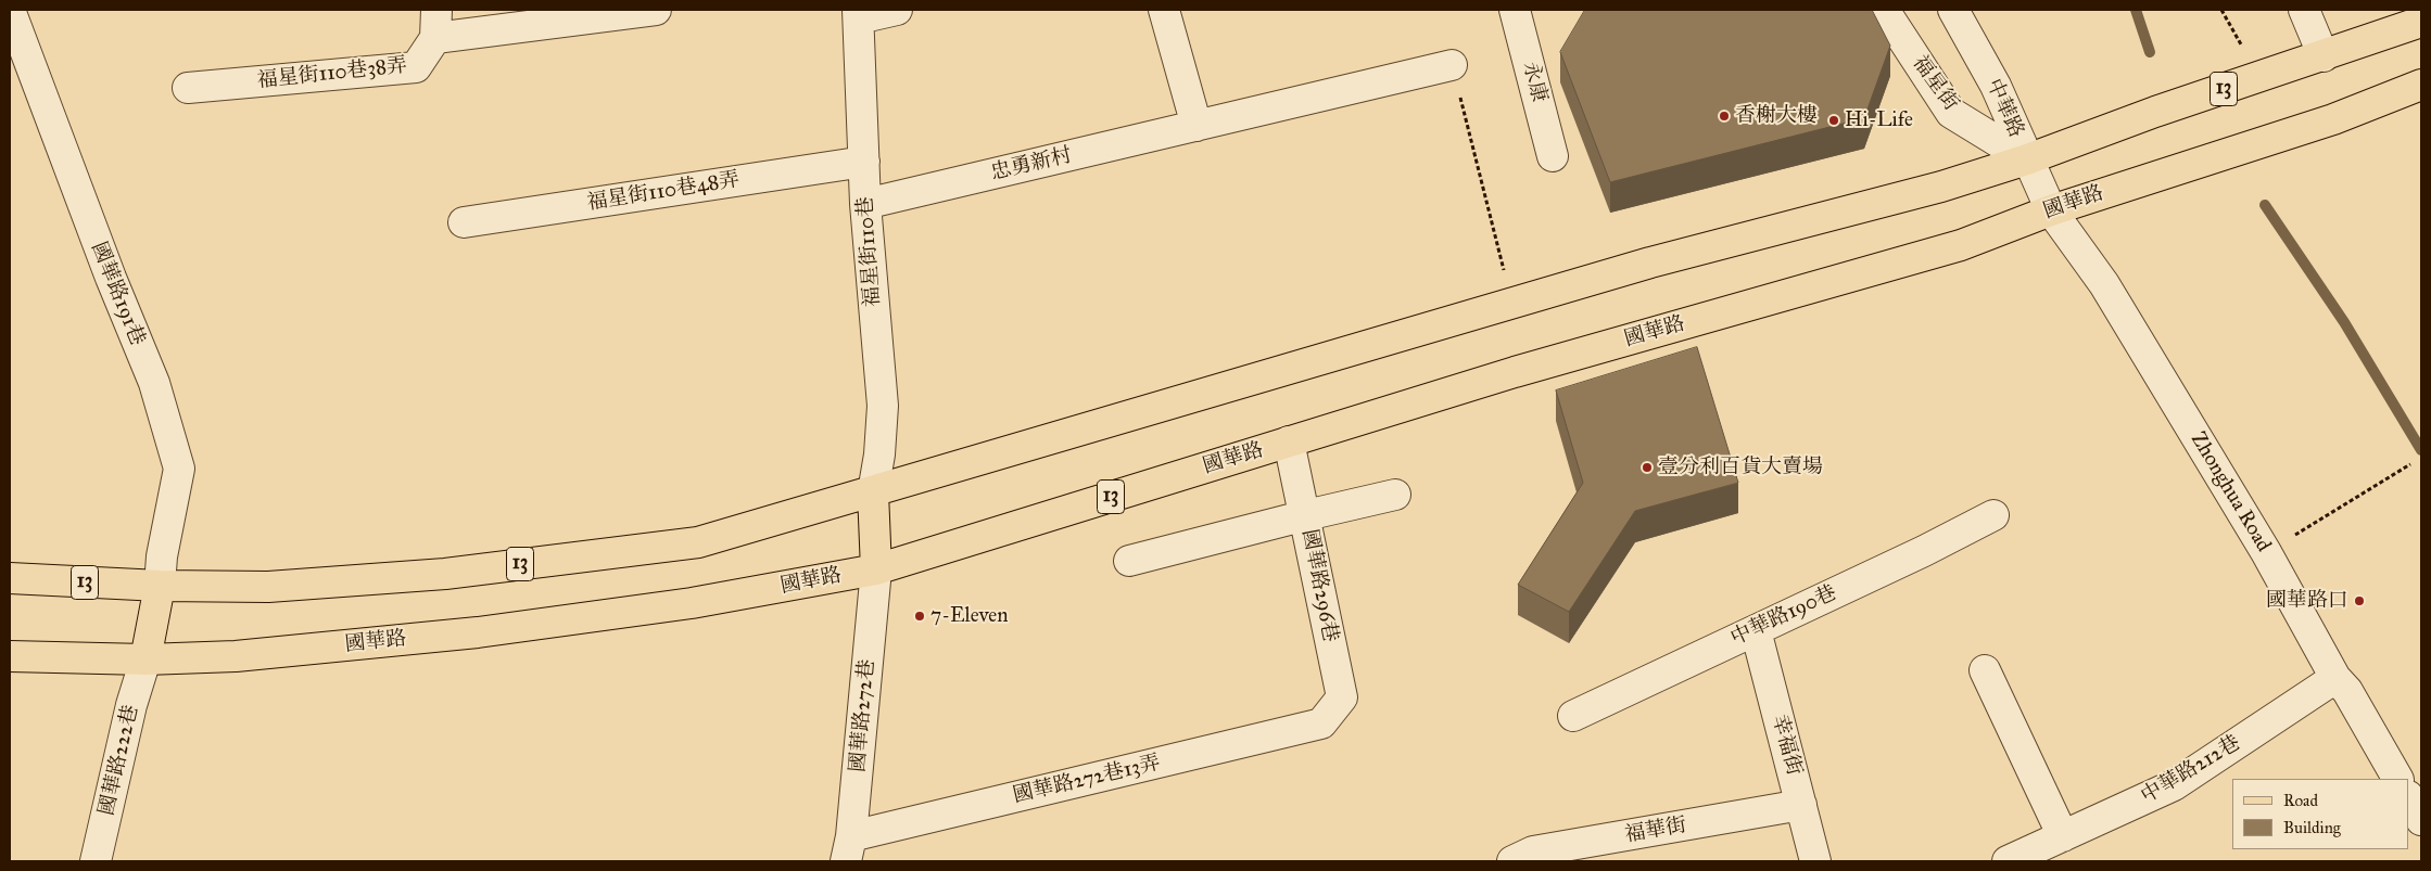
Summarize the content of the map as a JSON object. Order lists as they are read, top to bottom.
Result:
{
  "streets": {
    "main road": ["13", "國華路"],
    "street": [
      "福星街110巷38弄",
      "永康",
      "福星街",
      "中華路",
      "忠勇新村",
      "福星街110巷48弄",
      "福星街110巷",
      "國華路191巷",
      "Zhonghua Road",
      "國華路296巷",
      "中華路190巷",
      "國華路272巷",
      "幸福街",
      "國華路222巷",
      "中華路212巷",
      "國華路272巷13弄",
      "福華街"
    ]
  },
  "crossings": [
    ["福星街", "13"],
    ["福星街", "中華路"],
    ["13", "中華路"],
    ["13", "福星街110巷"],
    ["13", "國華路191巷"],
    ["中華路", "國華路"],
    ["中華路", "Zhonghua Road"],
    ["忠勇新村", "福星街110巷"],
    ["福星街110巷48弄", "福星街110巷"],
    ["國華路", "Zhonghua Road"],
    ["國華路", "國華路296巷"],
    ["國華路", "國華路272巷"],
    ["國華路", "國華路222巷"],
    ["Zhonghua Road", "中華路212巷"],
    ["國華路296巷", "國華路272巷13弄"],
    ["中華路190巷", "幸福街"],
    ["國華路272巷", "國華路272巷13弄"],
    ["幸福街", "福華街"]
  ],
  "places": [
    "香榭大樓",
    "Hi-Life",
    "壹分利百貨大賣場",
    "國華路口",
    "7-Eleven"
  ],
  "legend": ["Road", "Building"]
}
